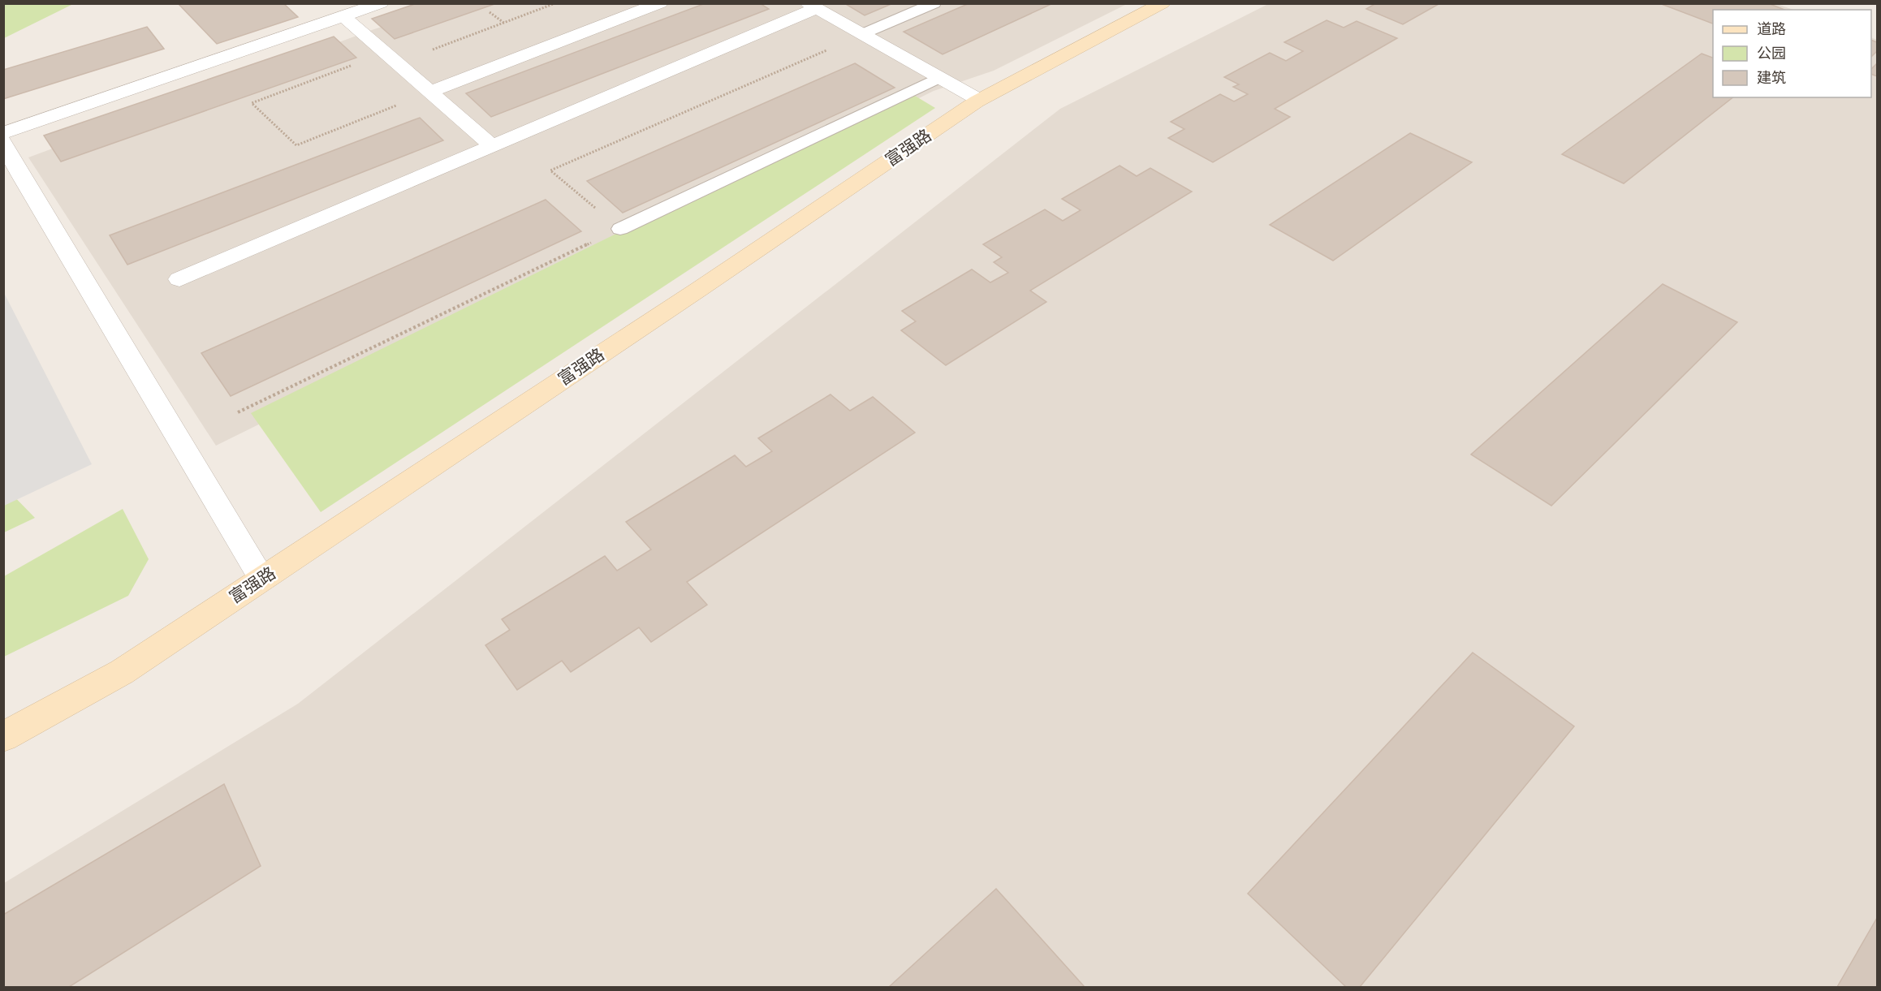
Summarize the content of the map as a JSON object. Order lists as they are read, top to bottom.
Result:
{
  "streets": {
    "street": ["富强路"]
  },
  "legend": ["道路", "公园", "建筑"]
}
